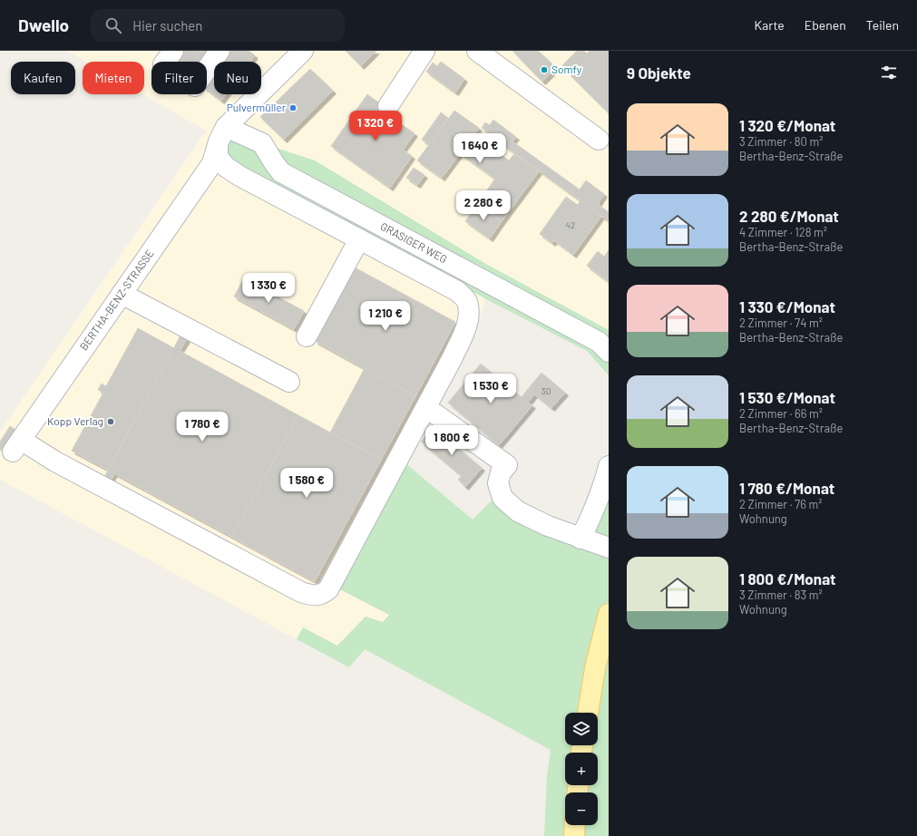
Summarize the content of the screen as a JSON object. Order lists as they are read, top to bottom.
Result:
{
  "streets": {
    "street": ["GRASIGER WEG", "BERTHA-BENZ-STRASSE"]
  },
  "crossings": [
    ["GRASIGER WEG", "BERTHA-BENZ-STRASSE"]
  ],
  "places": ["Somfy", "Pulvermüller", "Kopp Verlag"],
  "house_numbers": ["42", "30"],
  "page": {
    "header": "Dwello",
    "search": "Hier suchen",
    "nav": ["Karte", "Ebenen", "Teilen"],
    "heading": "9 Objekte",
    "chip": [
      "Kaufen",
      "Mieten",
      "Filter",
      "Neu"
    ],
    "list": [
      {
        "name": "1 320 €/Monat",
        "note": "3 Zimmer · 80 m² · Bertha-Benz-Straße"
      },
      {
        "name": "2 280 €/Monat",
        "note": "4 Zimmer · 128 m² · Bertha-Benz-Straße"
      },
      {
        "name": "1 330 €/Monat",
        "note": "2 Zimmer · 74 m² · Bertha-Benz-Straße"
      },
      {
        "name": "1 530 €/Monat",
        "note": "2 Zimmer · 66 m² · Bertha-Benz-Straße"
      },
      {
        "name": "1 780 €/Monat",
        "note": "2 Zimmer · 76 m² · Wohnung"
      },
      {
        "name": "1 800 €/Monat",
        "note": "3 Zimmer · 83 m² · Wohnung"
      }
    ],
    "price": [
      "1 320 €",
      "1 640 €",
      "2 280 €",
      "1 330 €",
      "1 210 €",
      "1 530 €",
      "1 780 €",
      "1 800 €",
      "1 580 €"
    ],
    "map_buttons": ["+", "−"]
  }
}
